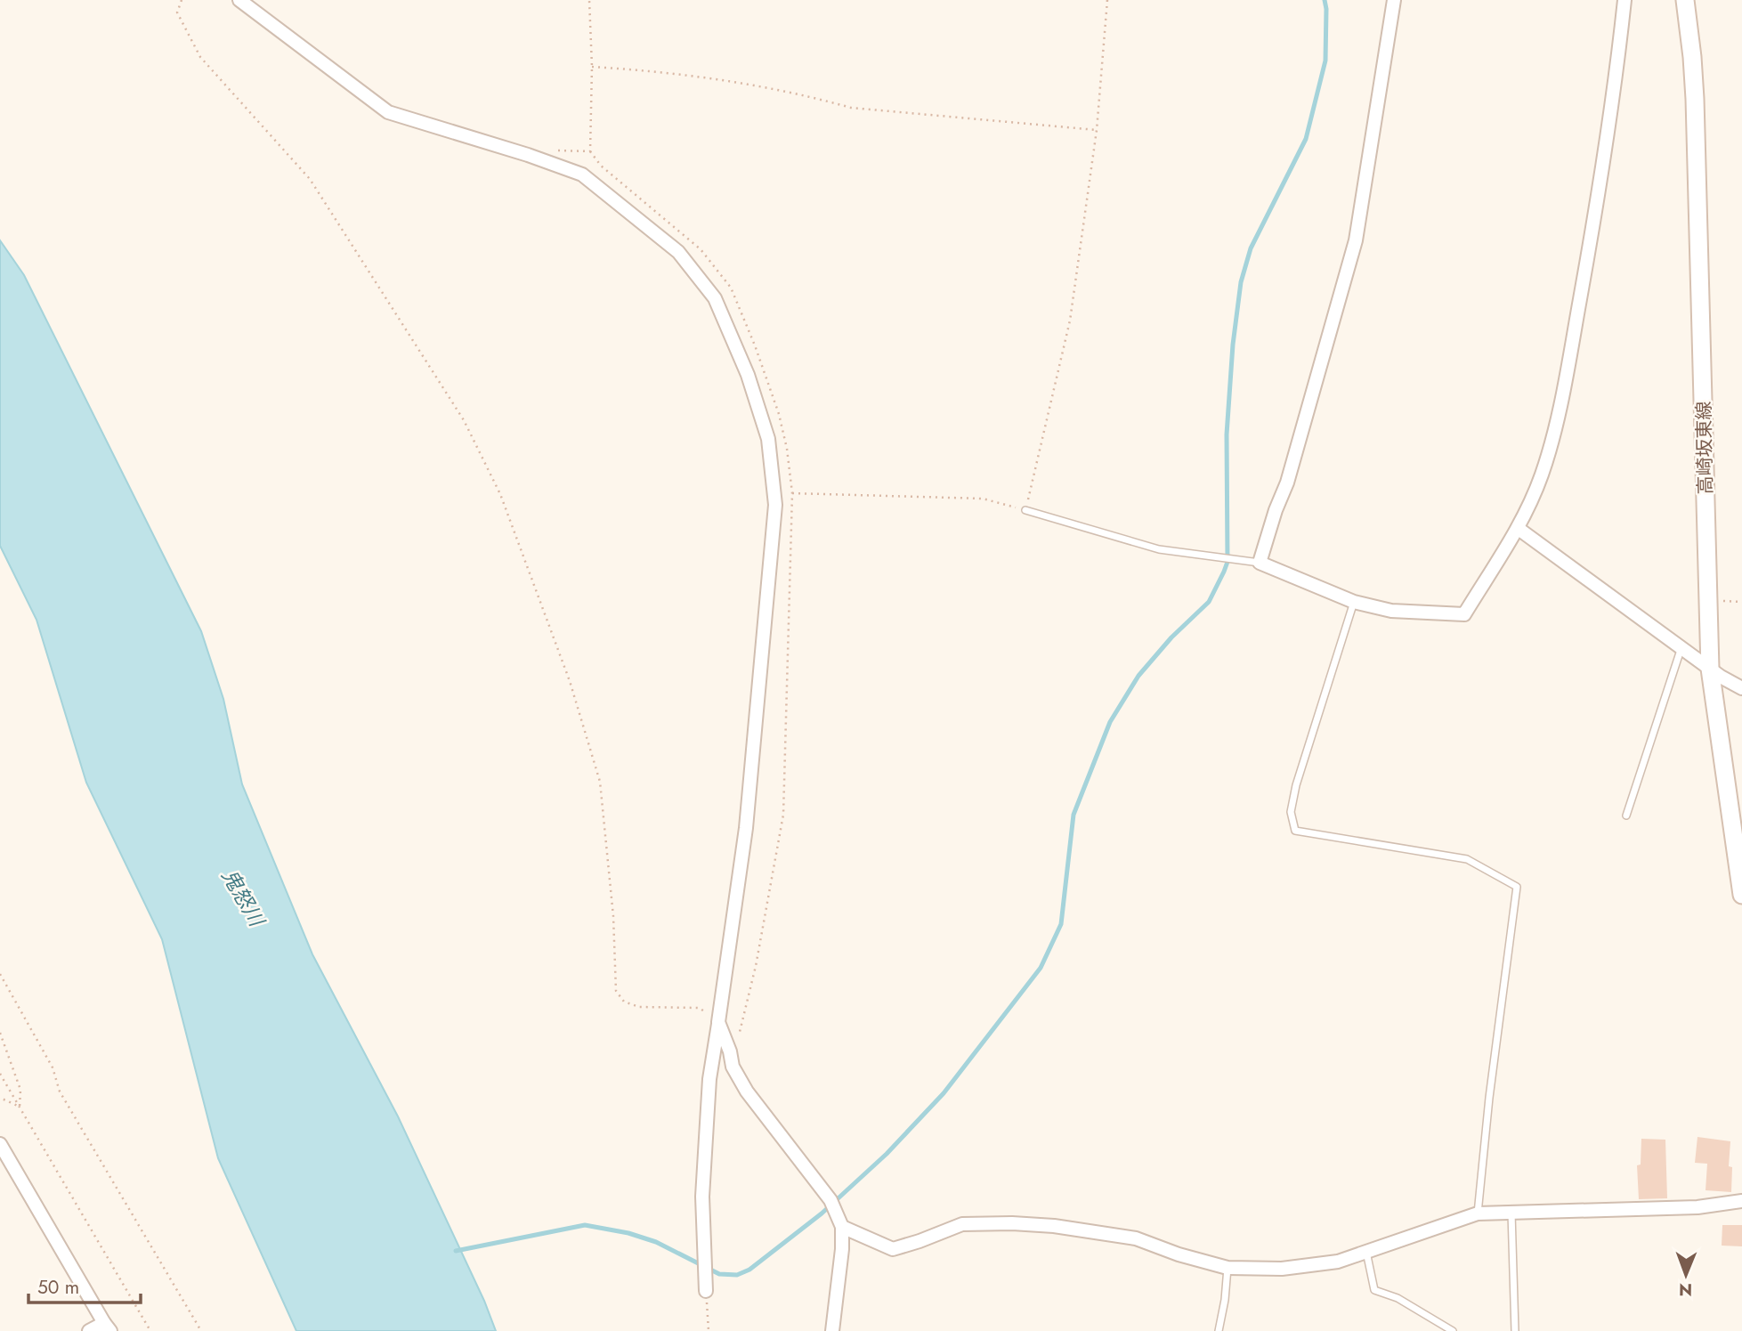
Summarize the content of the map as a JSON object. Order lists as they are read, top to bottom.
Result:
{
  "streets": {
    "main road": ["高崎坂東線"]
  },
  "water": ["鬼怒川"],
  "scale_bar": "50 m",
  "north": "bottom"
}
